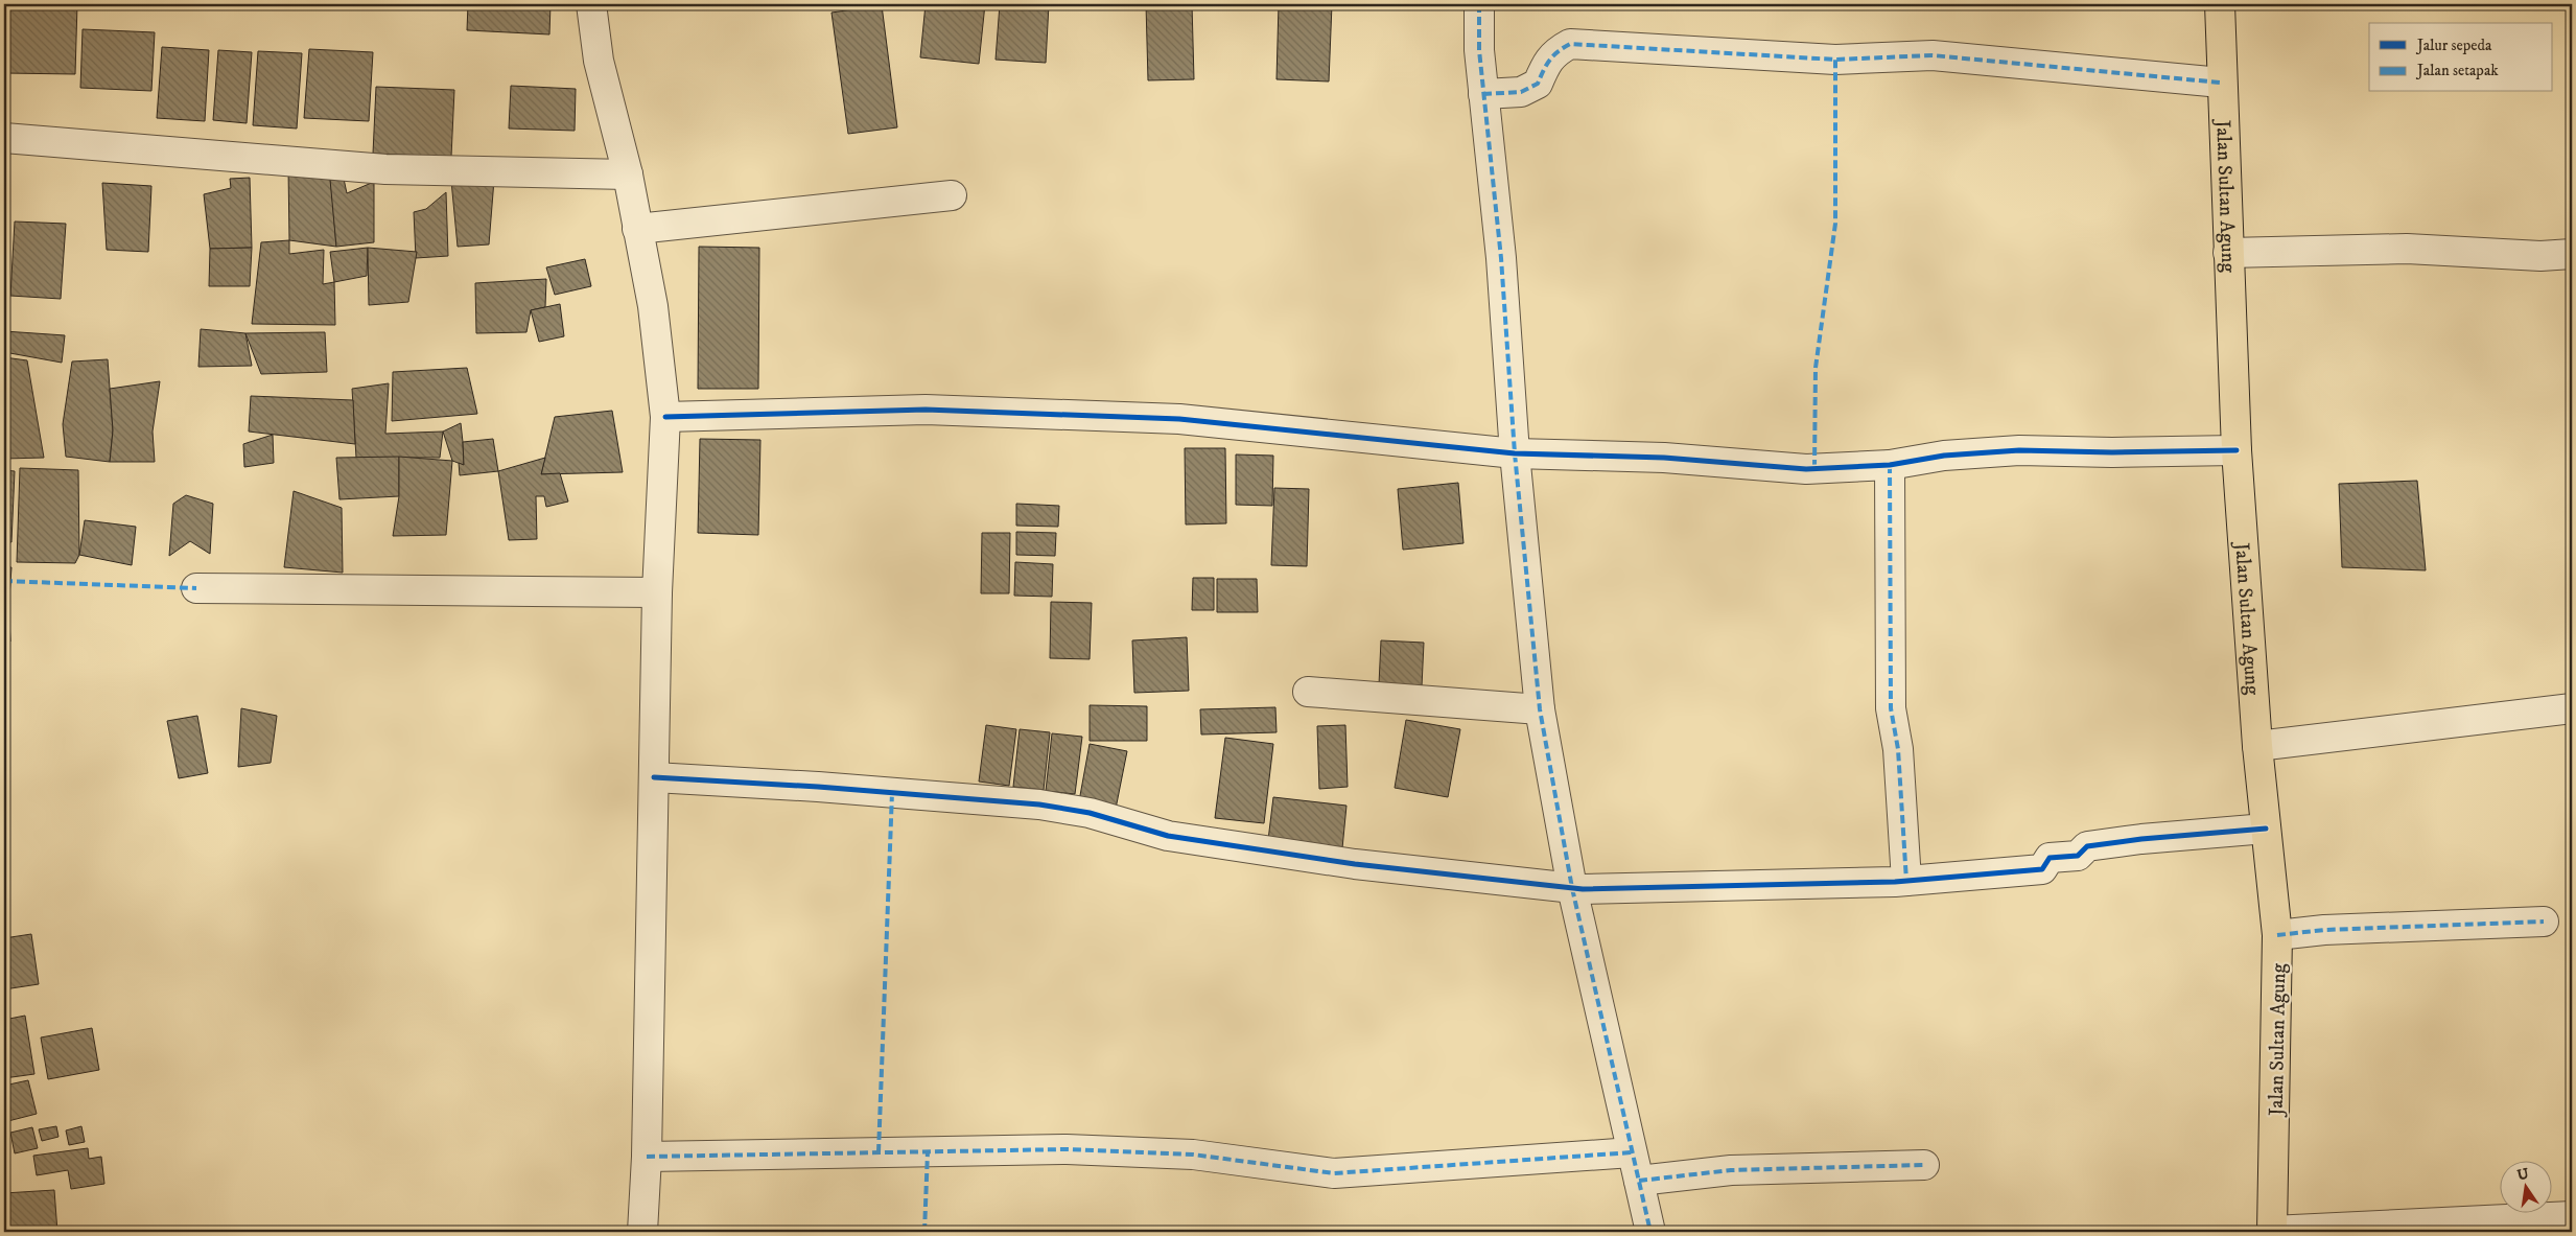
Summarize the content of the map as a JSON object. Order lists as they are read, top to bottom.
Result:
{
  "streets": {
    "highway": ["Jalan Sultan Agung"]
  },
  "legend": ["Jalur sepeda", "Jalan setapak"],
  "north": "top"
}
